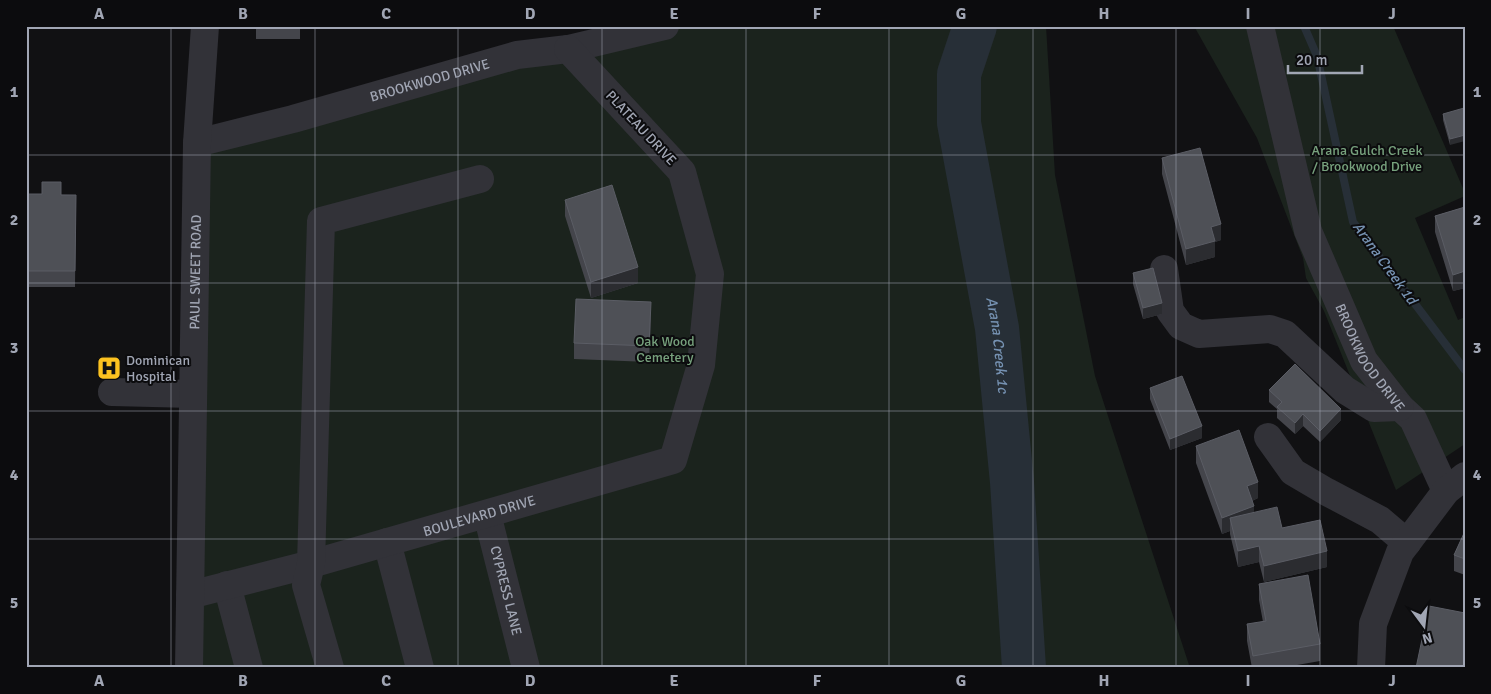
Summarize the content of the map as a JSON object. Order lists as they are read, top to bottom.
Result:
{
  "streets": {
    "street": [
      "BROOKWOOD DRIVE",
      "PLATEAU DRIVE",
      "PAUL SWEET ROAD",
      "BOULEVARD DRIVE",
      "CYPRESS LANE"
    ]
  },
  "crossings": [
    ["BROOKWOOD DRIVE", "PLATEAU DRIVE"],
    ["BROOKWOOD DRIVE", "PAUL SWEET ROAD"],
    ["PLATEAU DRIVE", "BOULEVARD DRIVE"],
    ["PAUL SWEET ROAD", "BOULEVARD DRIVE"],
    ["BOULEVARD DRIVE", "CYPRESS LANE"]
  ],
  "water": ["Arana Creek 1d", "Arana Creek 1c"],
  "parks": ["Arana Gulch Creek / Brookwood Drive", "Oak Wood Cemetery"],
  "places": {
    "hospital": ["Dominican Hospital"]
  },
  "scale_bar": "20 m",
  "north": "bottom",
  "grid": {
    "columns": [
      "A",
      "B",
      "C",
      "D",
      "E",
      "F",
      "G",
      "H",
      "I",
      "J"
    ],
    "rows": [
      "1",
      "2",
      "3",
      "4",
      "5"
    ]
  }
}
